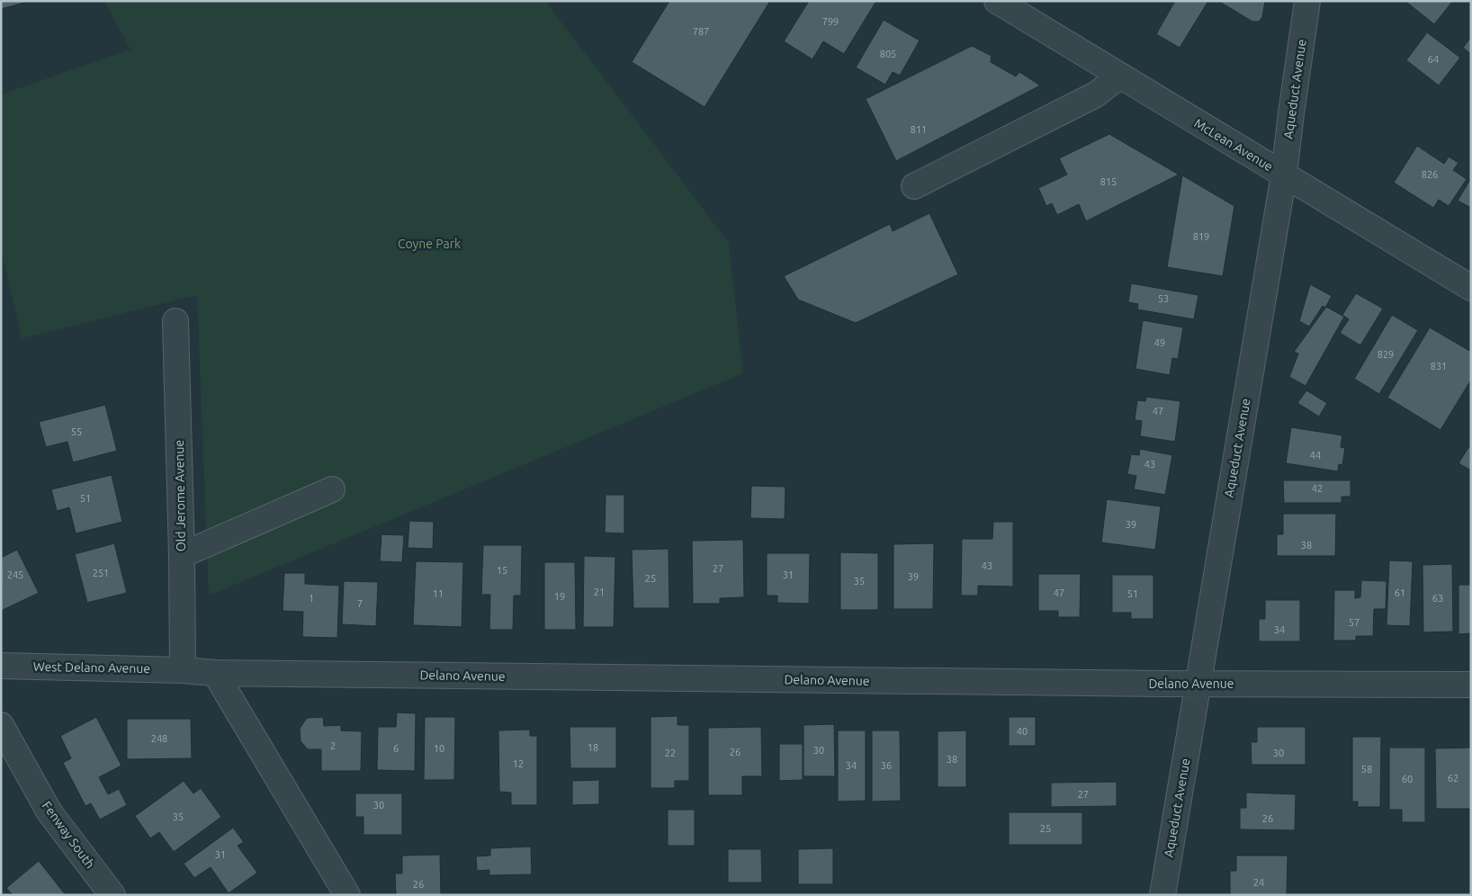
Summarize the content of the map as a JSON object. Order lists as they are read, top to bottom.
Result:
{
  "streets": {
    "street": [
      "Aqueduct Avenue",
      "McLean Avenue",
      "Old Jerome Avenue",
      "West Delano Avenue",
      "Delano Avenue",
      "Fenway South"
    ]
  },
  "crossings": [
    ["Aqueduct Avenue", "McLean Avenue"],
    ["Aqueduct Avenue", "Delano Avenue"],
    ["Old Jerome Avenue", "West Delano Avenue"],
    ["Old Jerome Avenue", "Delano Avenue"],
    ["West Delano Avenue", "Delano Avenue"]
  ],
  "parks": ["Coyne Park"],
  "house_numbers": [
    "799",
    "787",
    "805",
    "64",
    "811",
    "826",
    "815",
    "819",
    "53",
    "49",
    "829",
    "831",
    "47",
    "55",
    "44",
    "43",
    "42",
    "51",
    "39",
    "38",
    "43",
    "27",
    "15",
    "251",
    "245",
    "31",
    "39",
    "25",
    "35",
    "21",
    "47",
    "61",
    "11",
    "51",
    "19",
    "1",
    "63",
    "7",
    "57",
    "34",
    "40",
    "248",
    "2",
    "18",
    "6",
    "10",
    "30",
    "26",
    "22",
    "30",
    "38",
    "12",
    "34",
    "36",
    "58",
    "62",
    "60",
    "27",
    "30",
    "35",
    "26",
    "25",
    "31",
    "24",
    "26"
  ]
}
